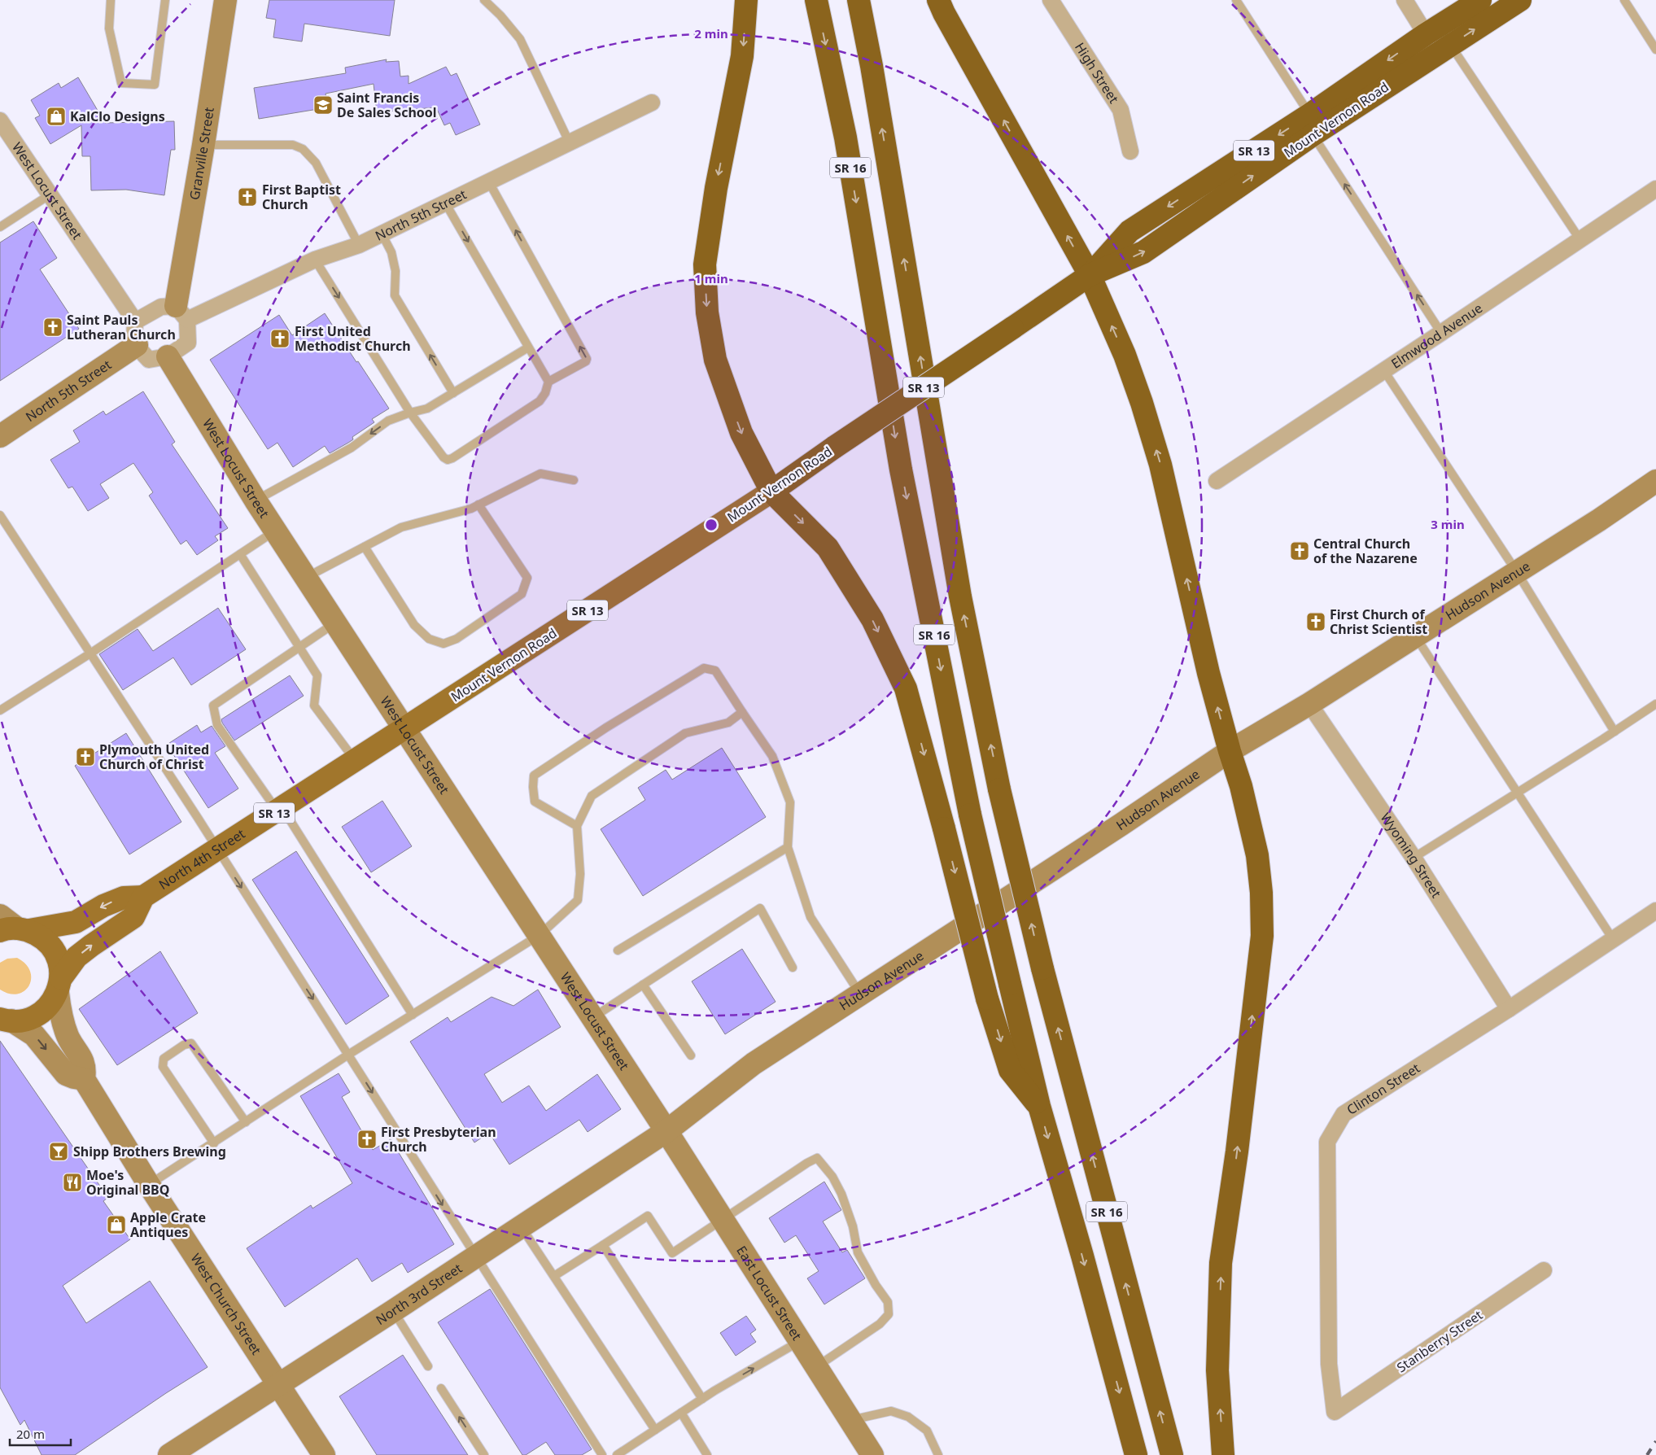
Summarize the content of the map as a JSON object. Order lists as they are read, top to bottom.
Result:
{
  "streets": {
    "highway": ["Mount Vernon Road", "SR 13", "SR 16"],
    "main road": ["North 4th Street"],
    "street": [
      "High Street",
      "Granville Street",
      "West Locust Street",
      "North 5th Street",
      "Elmwood Avenue",
      "Hudson Avenue",
      "Wyoming Street",
      "Clinton Street",
      "East Locust Street",
      "North 3rd Street",
      "West Church Street",
      "Stanberry Street"
    ]
  },
  "crossings": [
    ["Mount Vernon Road", "West Locust Street"],
    ["Mount Vernon Road", "North 4th Street"],
    ["Granville Street", "West Locust Street"],
    ["Granville Street", "North 5th Street"],
    ["West Locust Street", "North 5th Street"],
    ["West Locust Street", "Hudson Avenue"],
    ["West Locust Street", "North 4th Street"],
    ["West Locust Street", "East Locust Street"],
    ["West Locust Street", "North 3rd Street"],
    ["Hudson Avenue", "Wyoming Street"],
    ["Hudson Avenue", "East Locust Street"],
    ["Hudson Avenue", "North 3rd Street"],
    ["Wyoming Street", "Clinton Street"],
    ["North 4th Street", "West Church Street"],
    ["Clinton Street", "Stanberry Street"],
    ["East Locust Street", "North 3rd Street"],
    ["North 3rd Street", "West Church Street"]
  ],
  "places": {
    "school or university": ["Saint Francis De Sales School"],
    "shop": ["KalClo Designs", "Apple Crate Antiques"],
    "church": [
      "First Baptist Church",
      "Saint Pauls Lutheran Church",
      "First United Methodist Church",
      "Central Church of the Nazarene",
      "First Church of Christ Scientist",
      "Plymouth United Church of Christ",
      "First Presbyterian Church"
    ],
    "bar": ["Shipp Brothers Brewing"],
    "restaurant": ["Moe's Original BBQ"]
  },
  "scale_bar": "20 m",
  "rings": ["2 min", "1 min", "3 min"]
}
